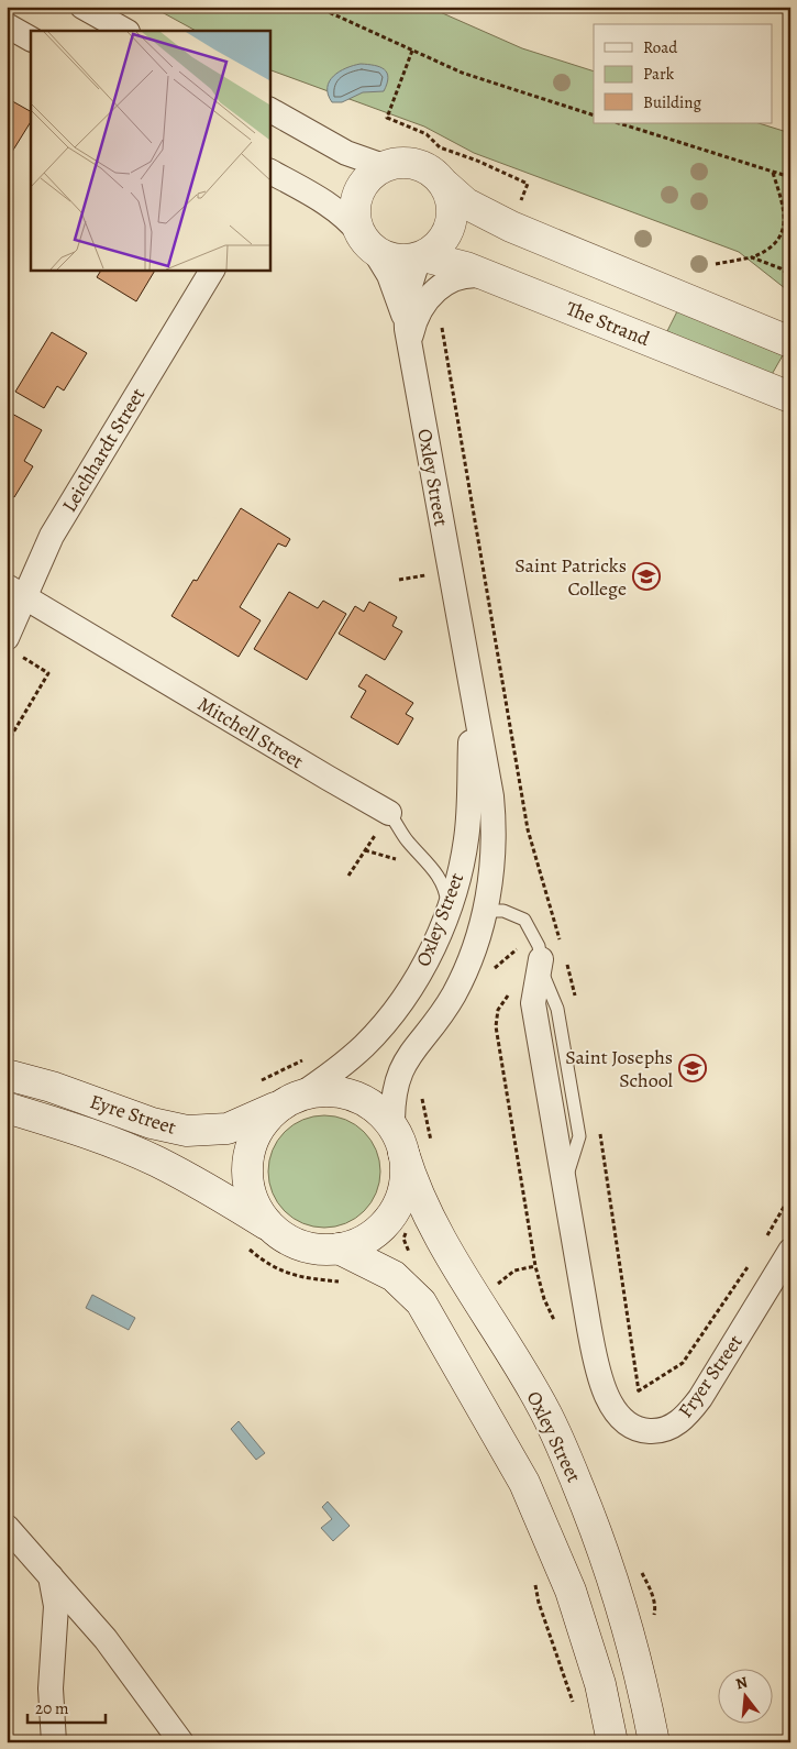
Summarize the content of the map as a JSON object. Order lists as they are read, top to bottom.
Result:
{
  "streets": {
    "main road": ["The Strand", "Oxley Street", "Eyre Street"],
    "street": ["Leichhardt Street", "Mitchell Street", "Fryer Street"]
  },
  "crossings": [
    ["The Strand", "Oxley Street"],
    ["Leichhardt Street", "Mitchell Street"],
    ["Oxley Street", "Mitchell Street"],
    ["Oxley Street", "Eyre Street"]
  ],
  "places": {
    "school or university": ["Saint Patricks College", "Saint Josephs School"]
  },
  "legend": ["Road", "Park", "Building"],
  "scale_bar": "20 m",
  "north": "top"
}
